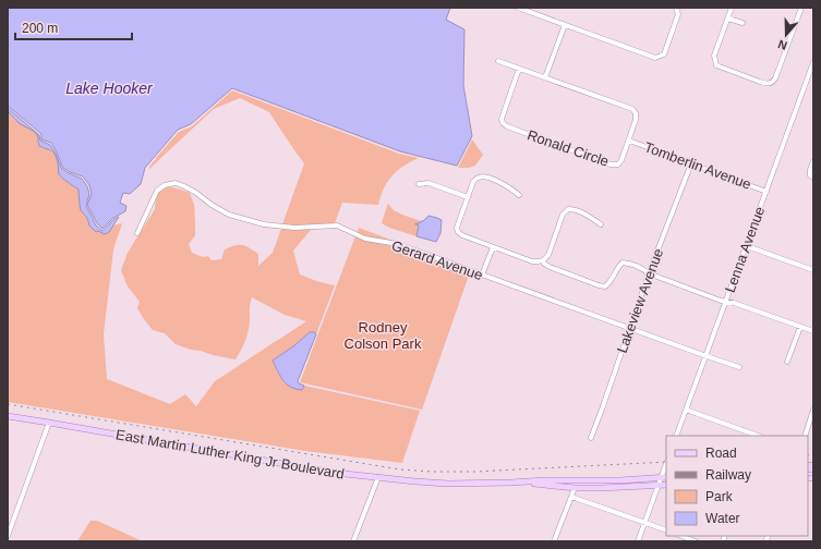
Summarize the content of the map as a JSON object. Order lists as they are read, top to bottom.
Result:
{
  "streets": {
    "main road": ["East Martin Luther King Jr Boulevard"],
    "street": [
      "Ronald Circle",
      "Tomberlin Avenue",
      "Lenna Avenue",
      "Gerard Avenue",
      "Lakeview Avenue"
    ]
  },
  "crossings": [
    ["Ronald Circle", "Tomberlin Avenue"],
    ["Tomberlin Avenue", "Lenna Avenue"],
    ["Tomberlin Avenue", "Lakeview Avenue"],
    ["Lenna Avenue", "Gerard Avenue"],
    ["Gerard Avenue", "Lakeview Avenue"]
  ],
  "water": ["Lake Hooker"],
  "parks": ["Rodney Colson Park"],
  "legend": [
    "Road",
    "Railway",
    "Park",
    "Water"
  ],
  "scale_bar": "200 m",
  "north": "bottom"
}
